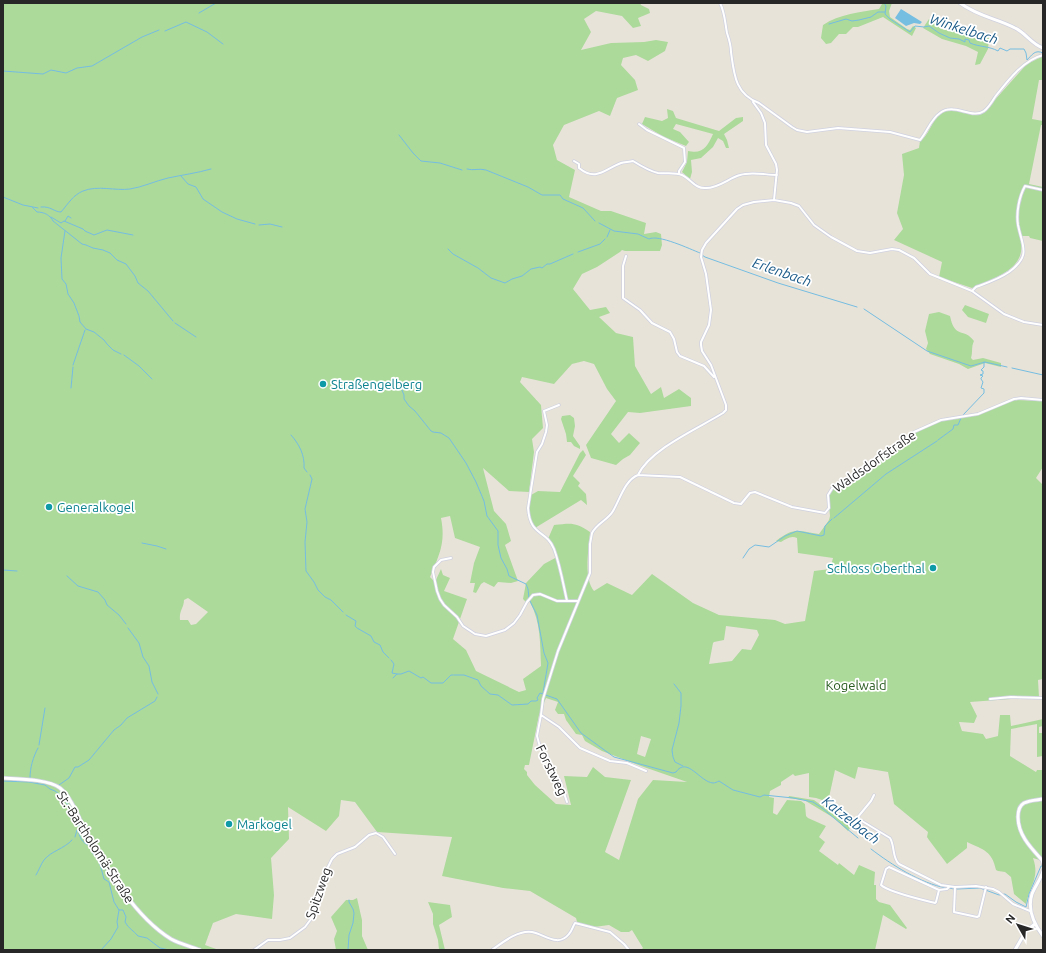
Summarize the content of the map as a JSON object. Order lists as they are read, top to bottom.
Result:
{
  "streets": {
    "street": [
      "Waldsdorfstraße",
      "Forstweg",
      "St.-Bartholomä-Straße",
      "Spitzweg"
    ]
  },
  "water": ["Winkelbach", "Erlenbach", "Katzelbach"],
  "parks": ["Kogelwald"],
  "places": [
    "Straßengelberg",
    "Generalkogel",
    "Schloss Oberthal",
    "Markogel"
  ],
  "north": "top left"
}
